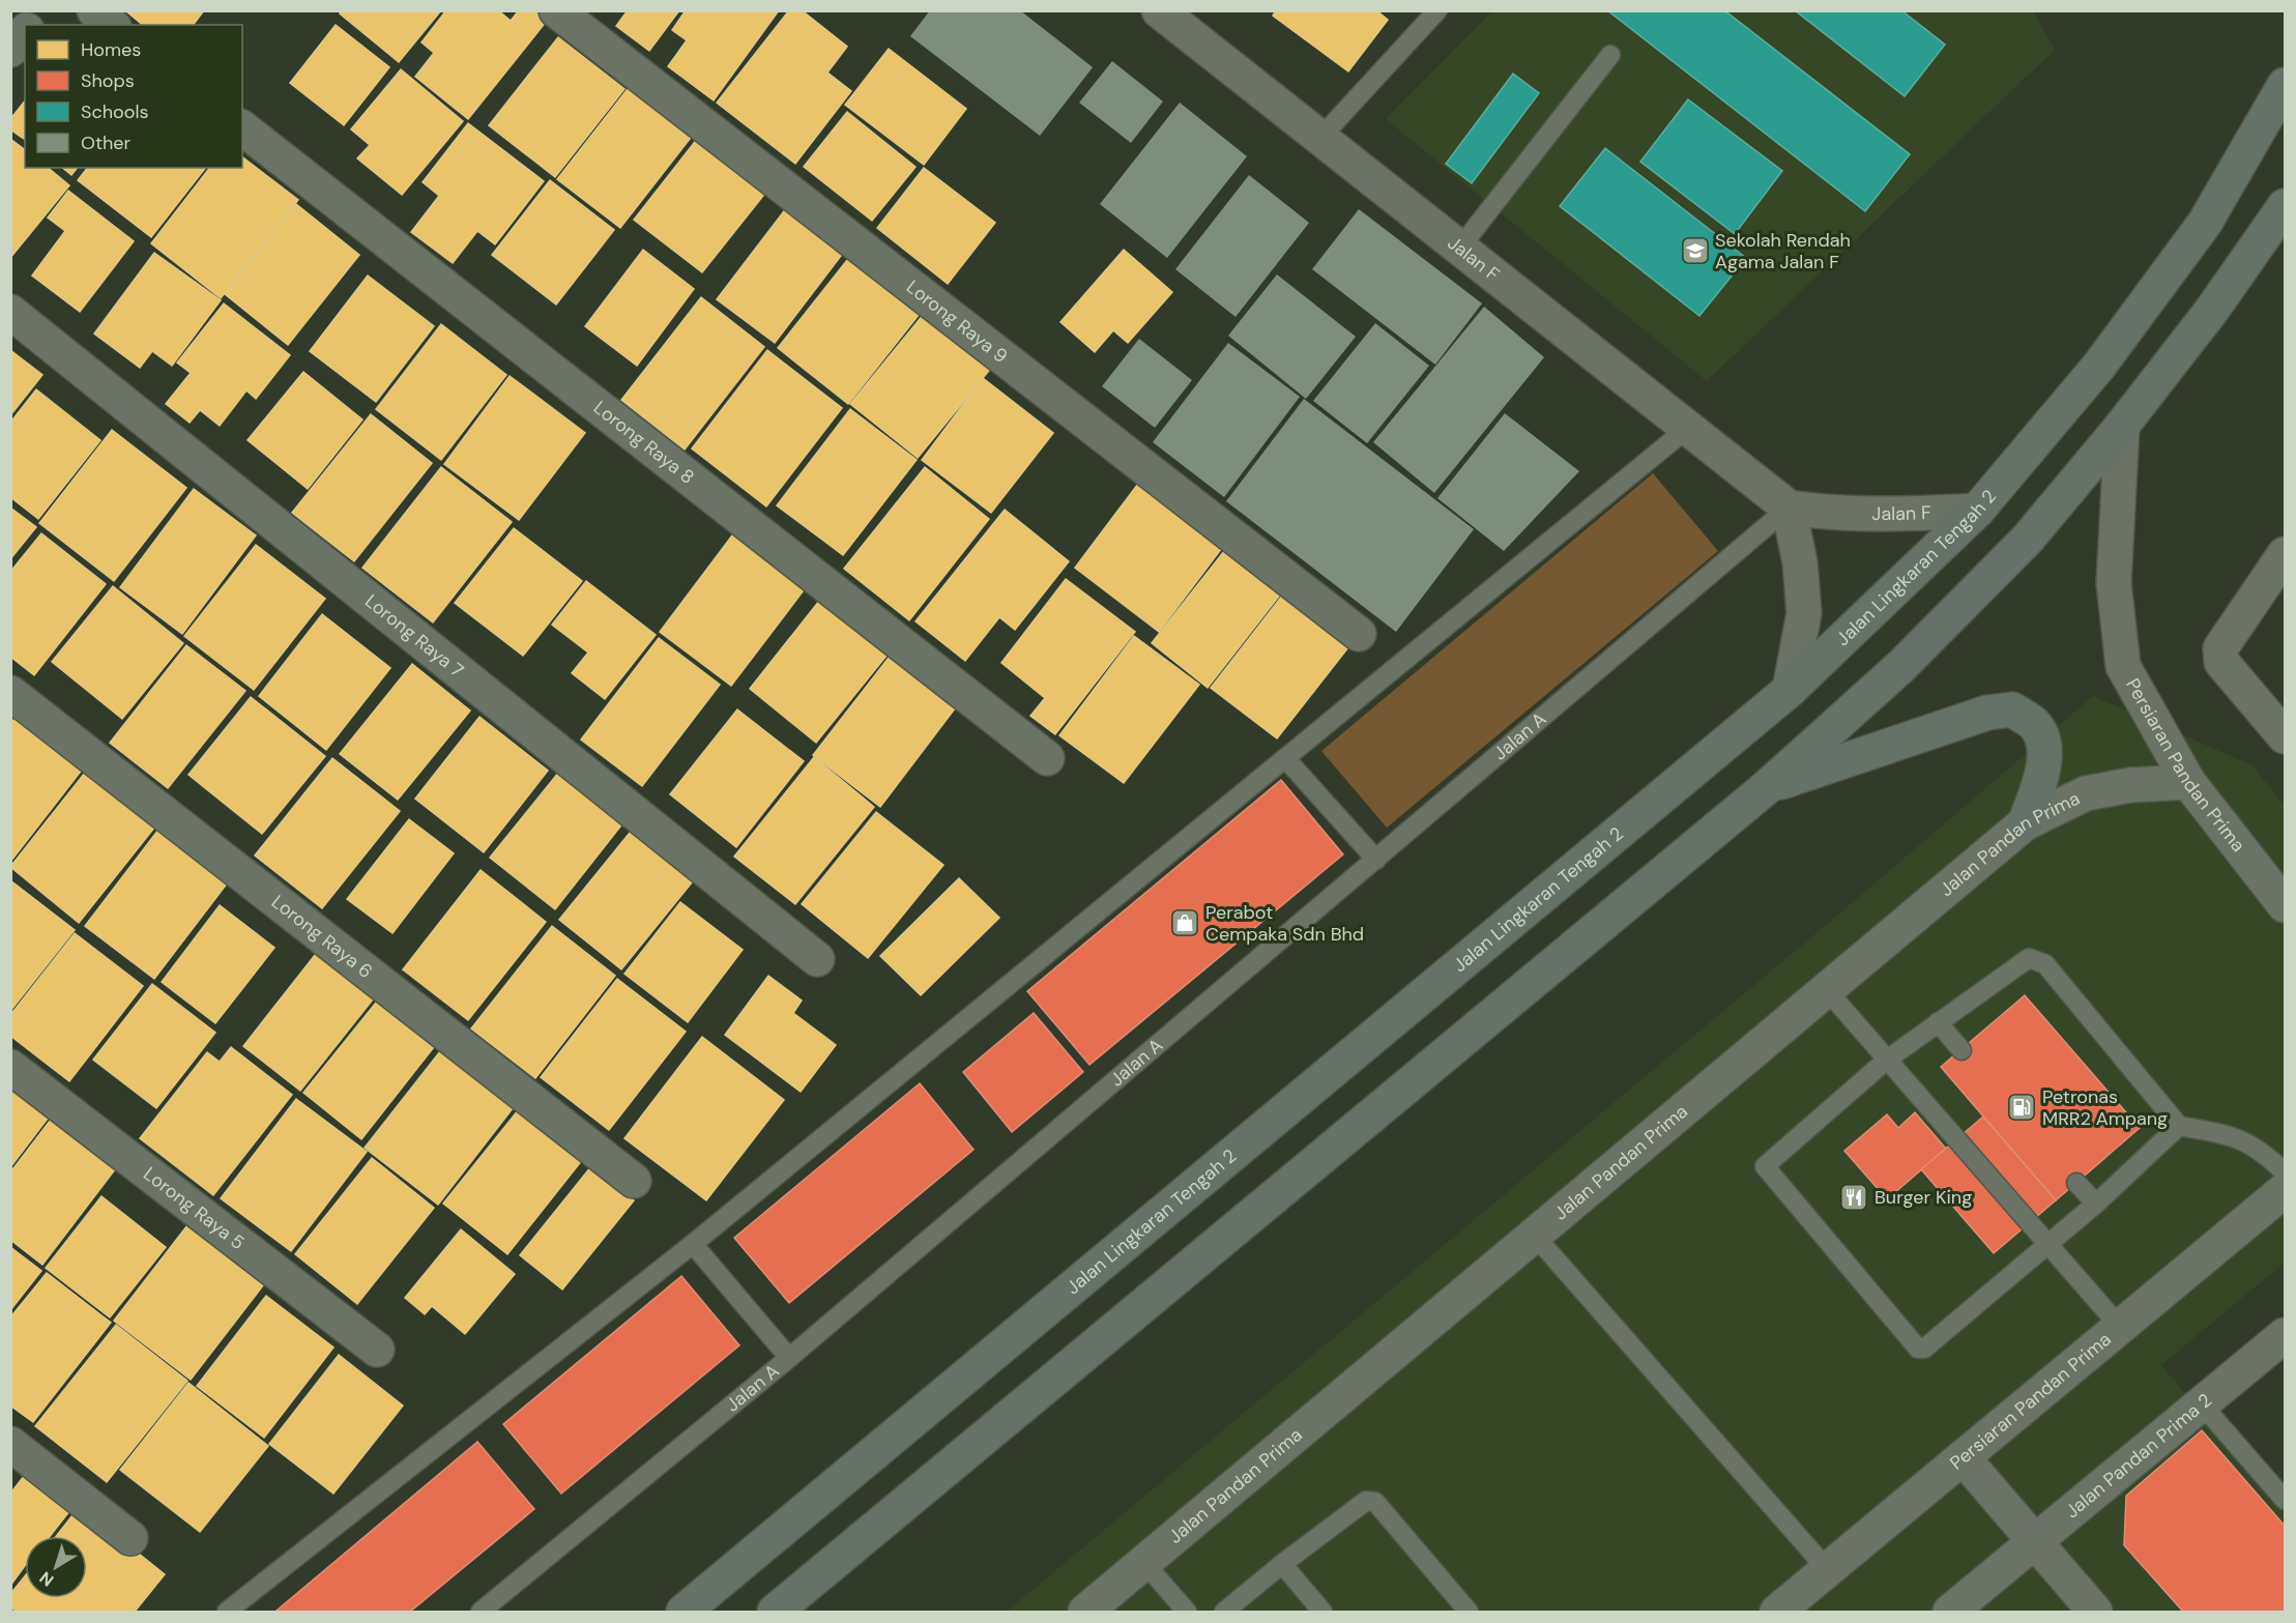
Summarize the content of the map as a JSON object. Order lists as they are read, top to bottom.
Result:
{
  "streets": {
    "highway": ["Jalan Lingkaran Tengah 2"],
    "street": [
      "Jalan F",
      "Lorong Raya 9",
      "Lorong Raya 8",
      "Lorong Raya 7",
      "Persiaran Pandan Prima",
      "Jalan Pandan Prima",
      "Lorong Raya 6",
      "Lorong Raya 5",
      "Jalan Pandan Prima 2"
    ],
    "lane": ["Jalan A"]
  },
  "crossings": [
    ["Jalan F", "Jalan Lingkaran Tengah 2"],
    ["Jalan F", "Jalan A"],
    ["Persiaran Pandan Prima", "Jalan Pandan Prima"]
  ],
  "places": {
    "school or university": ["Sekolah Rendah Agama Jalan F"],
    "shop": ["Perabot Cempaka Sdn Bhd"],
    "fuel station": ["Petronas MRR2 Ampang"],
    "restaurant": ["Burger King"]
  },
  "legend": [
    "Homes",
    "Shops",
    "Schools",
    "Other"
  ],
  "north": "bottom left"
}
